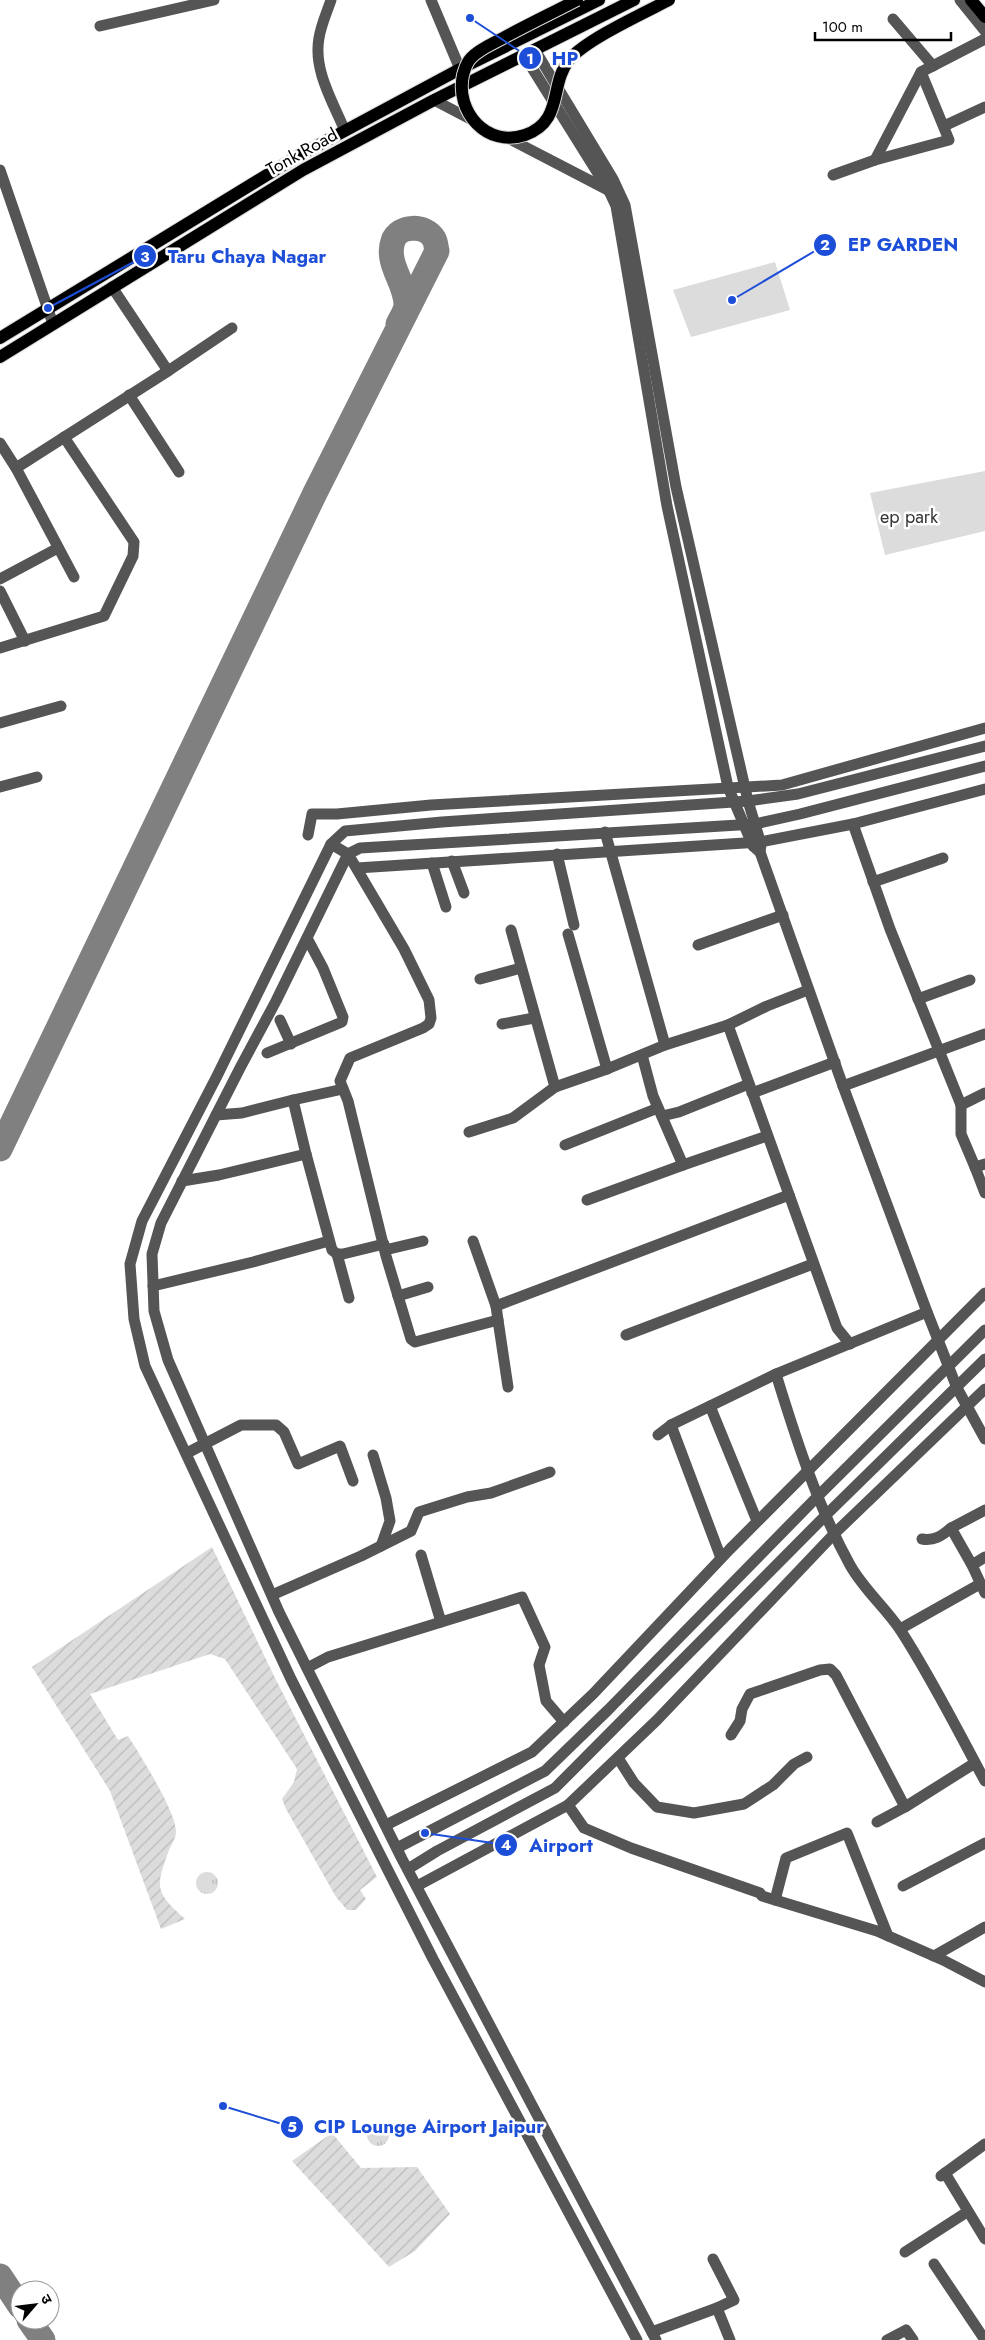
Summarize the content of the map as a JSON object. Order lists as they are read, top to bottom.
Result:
{
  "streets": {
    "main road": ["Tonk Road"]
  },
  "parks": ["ep park"],
  "places": [
    "HP",
    "EP GARDEN",
    "Taru Chaya Nagar",
    "Airport",
    "CIP Lounge Airport Jaipur"
  ],
  "scale_bar": "100 m",
  "north": "top right"
}
